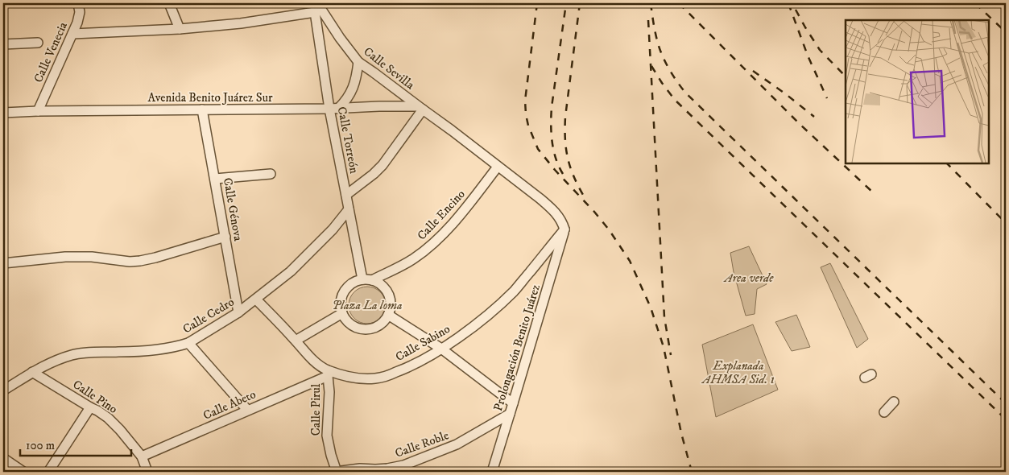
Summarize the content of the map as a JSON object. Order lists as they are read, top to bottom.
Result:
{
  "streets": {
    "street": [
      "Calle Venecia",
      "Calle Sevilla",
      "Avenida Benito Juárez Sur",
      "Calle Torreón",
      "Calle Génova",
      "Calle Encino",
      "Calle Cedro",
      "Calle Sabino",
      "Prolongación Benito Juárez",
      "Calle Pino",
      "Calle Abeto",
      "Calle Pirul",
      "Calle Roble"
    ]
  },
  "crossings": [
    ["Calle Venecia", "Avenida Benito Juárez Sur"],
    ["Calle Sevilla", "Avenida Benito Juárez Sur"],
    ["Calle Sevilla", "Calle Torreón"],
    ["Avenida Benito Juárez Sur", "Calle Torreón"],
    ["Avenida Benito Juárez Sur", "Calle Génova"],
    ["Calle Torreón", "Calle Encino"],
    ["Calle Torreón", "Calle Cedro"],
    ["Calle Génova", "Calle Cedro"],
    ["Calle Cedro", "Calle Sabino"],
    ["Calle Cedro", "Calle Pino"],
    ["Calle Sabino", "Prolongación Benito Juárez"],
    ["Calle Sabino", "Calle Abeto"],
    ["Calle Sabino", "Calle Pirul"],
    ["Prolongación Benito Juárez", "Calle Roble"],
    ["Calle Pino", "Calle Abeto"],
    ["Calle Abeto", "Calle Pirul"],
    ["Calle Pirul", "Calle Roble"]
  ],
  "parks": ["Area verde", "Plaza La loma", "Explanada AHMSA Sid. 1"],
  "scale_bar": "100 m"
}
